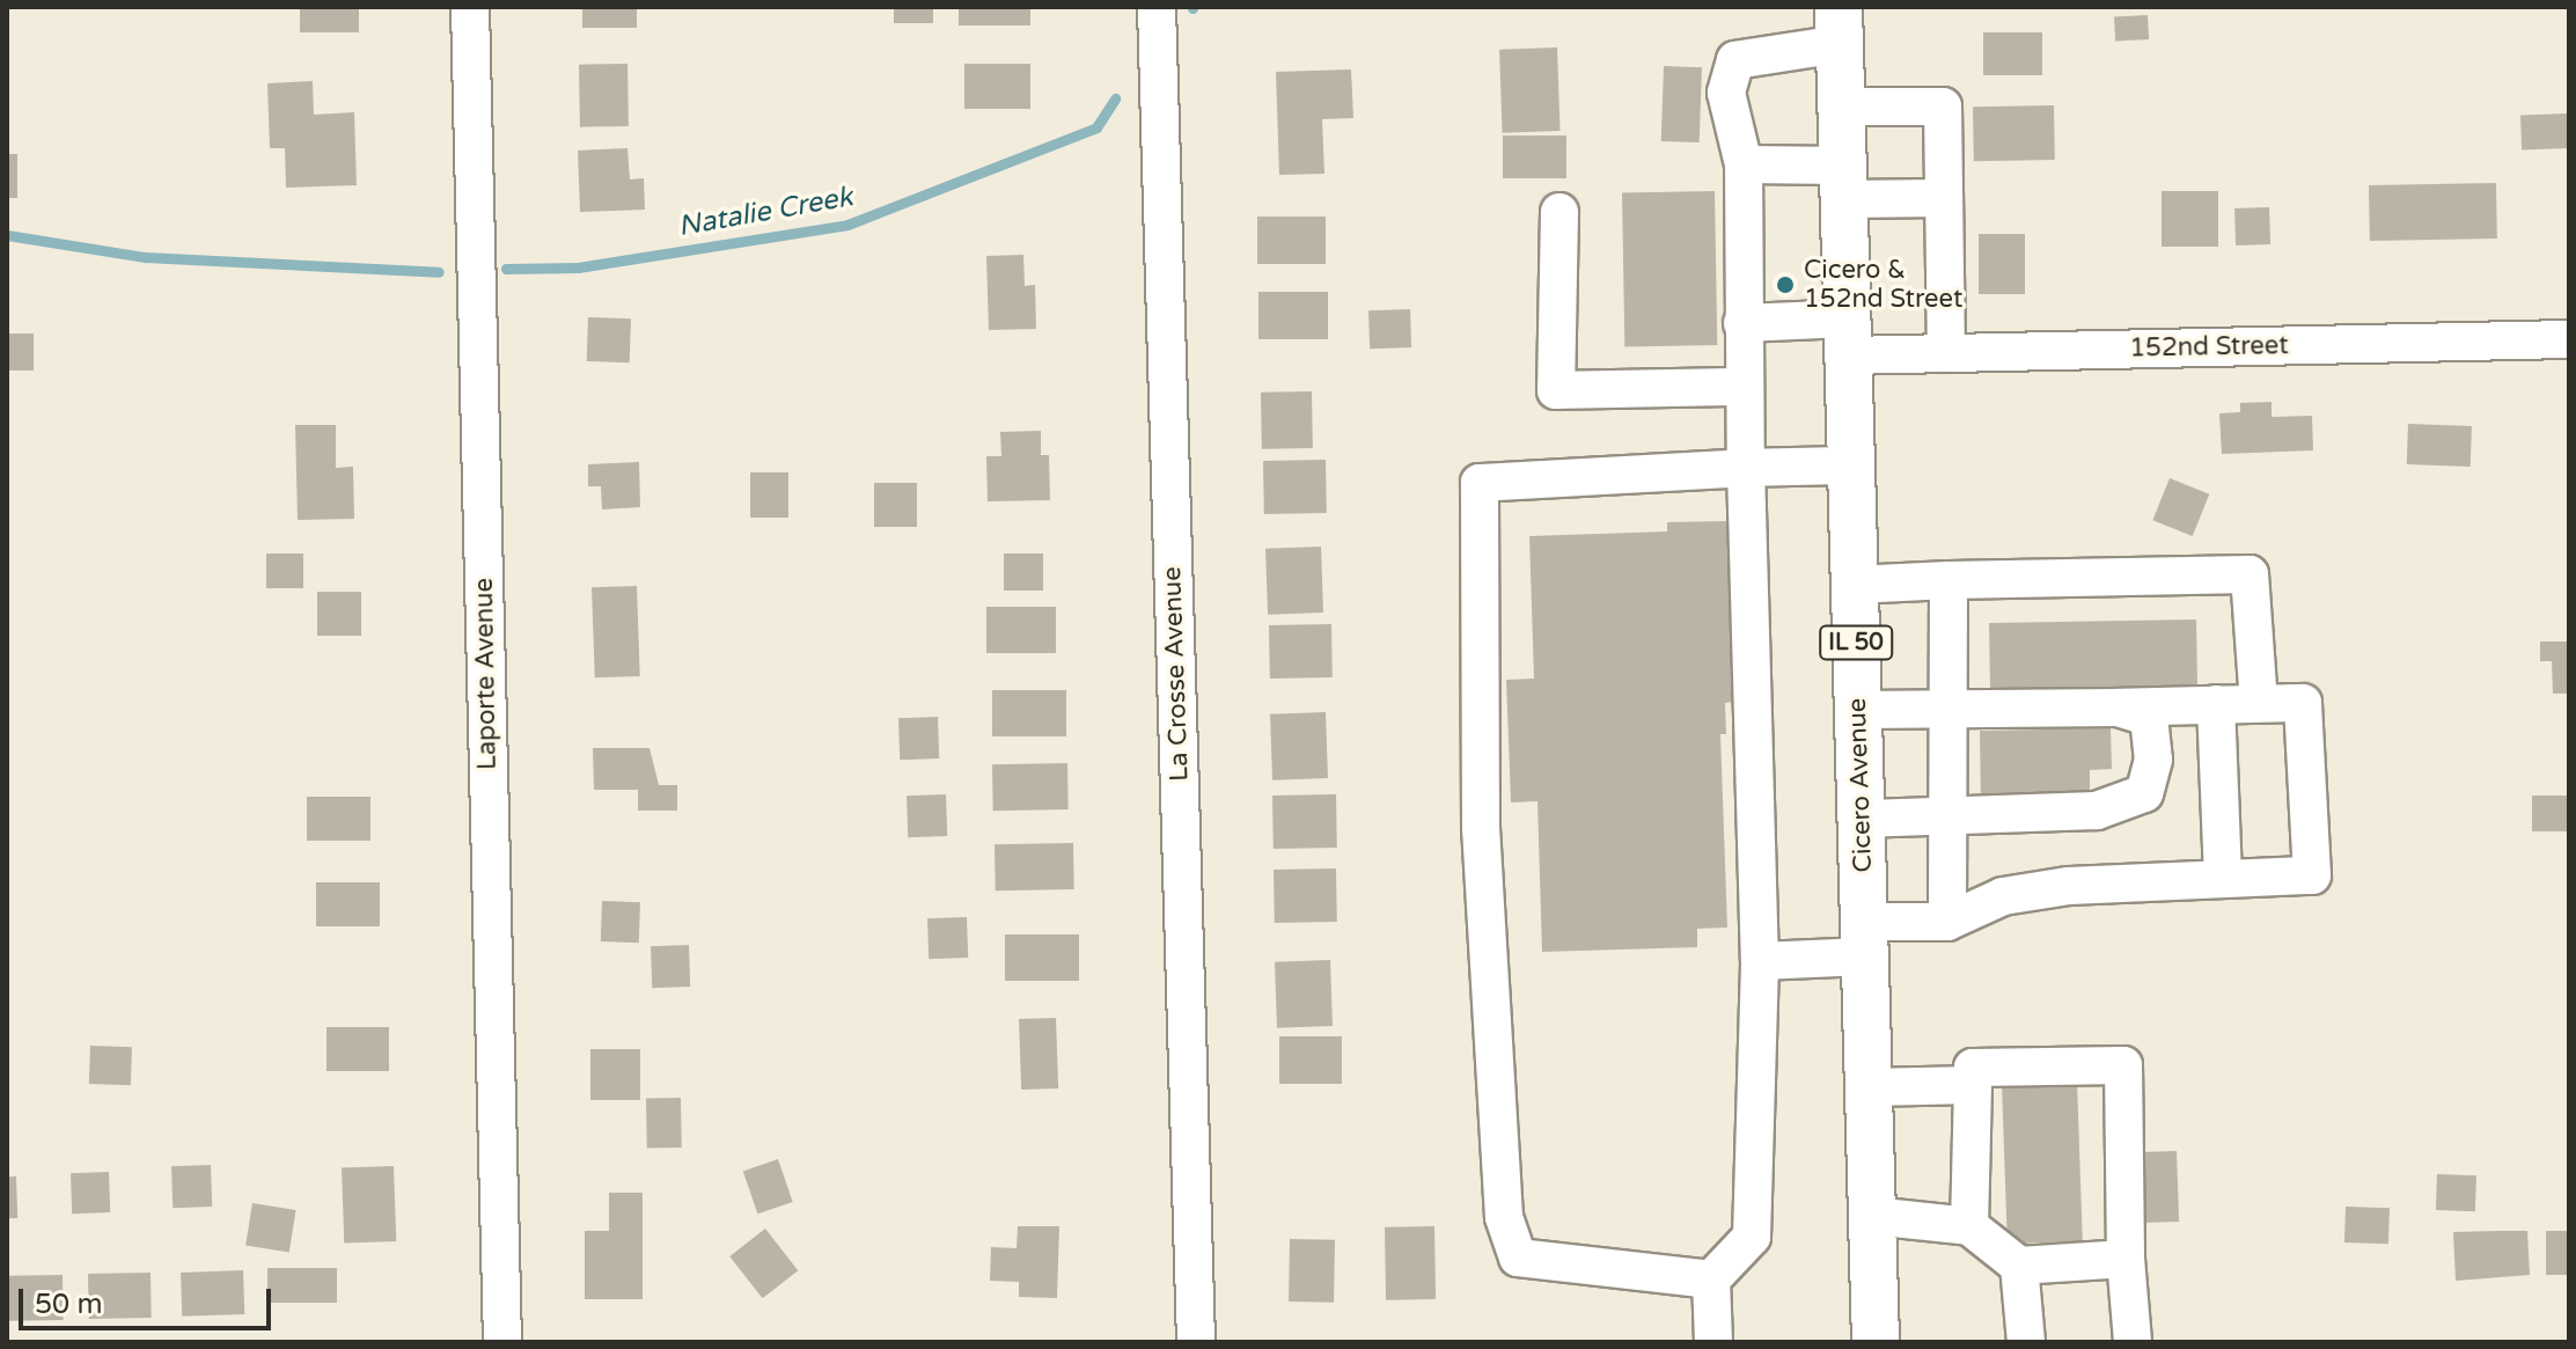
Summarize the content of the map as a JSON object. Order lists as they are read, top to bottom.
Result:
{
  "streets": {
    "main road": ["IL 50", "Cicero Avenue"],
    "street": ["152nd Street", "Laporte Avenue", "La Crosse Avenue"]
  },
  "crossings": [
    ["152nd Street", "Cicero Avenue"]
  ],
  "water": ["Natalie Creek"],
  "places": ["Cicero & 152nd Street"],
  "scale_bar": "50 m"
}
